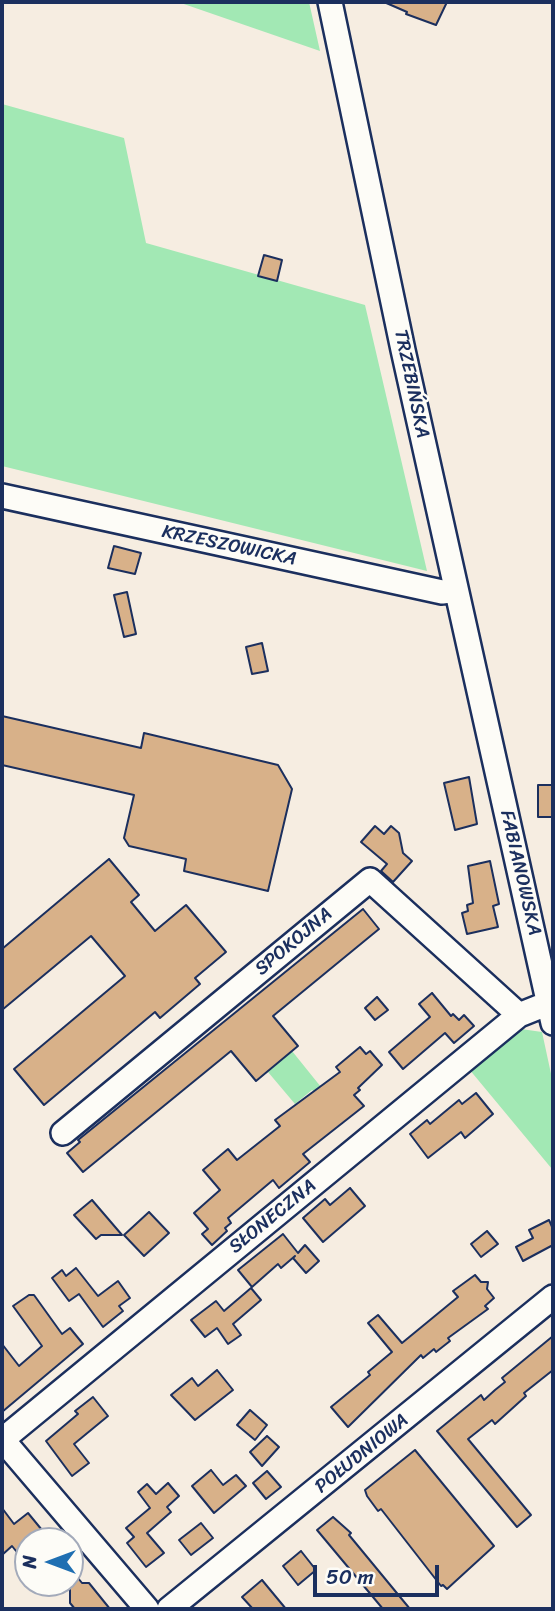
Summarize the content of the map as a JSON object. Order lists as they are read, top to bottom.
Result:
{
  "streets": {
    "street": [
      "TRZEBIŃSKA",
      "KRZESZOWICKA",
      "FABIANOWSKA",
      "SPOKOJNA",
      "SŁONECZNA",
      "POŁUDNIOWA"
    ]
  },
  "crossings": [
    ["TRZEBIŃSKA", "KRZESZOWICKA"],
    ["TRZEBIŃSKA", "FABIANOWSKA"],
    ["FABIANOWSKA", "SŁONECZNA"],
    ["SPOKOJNA", "SŁONECZNA"]
  ],
  "scale_bar": "50 m",
  "north": "left"
}
